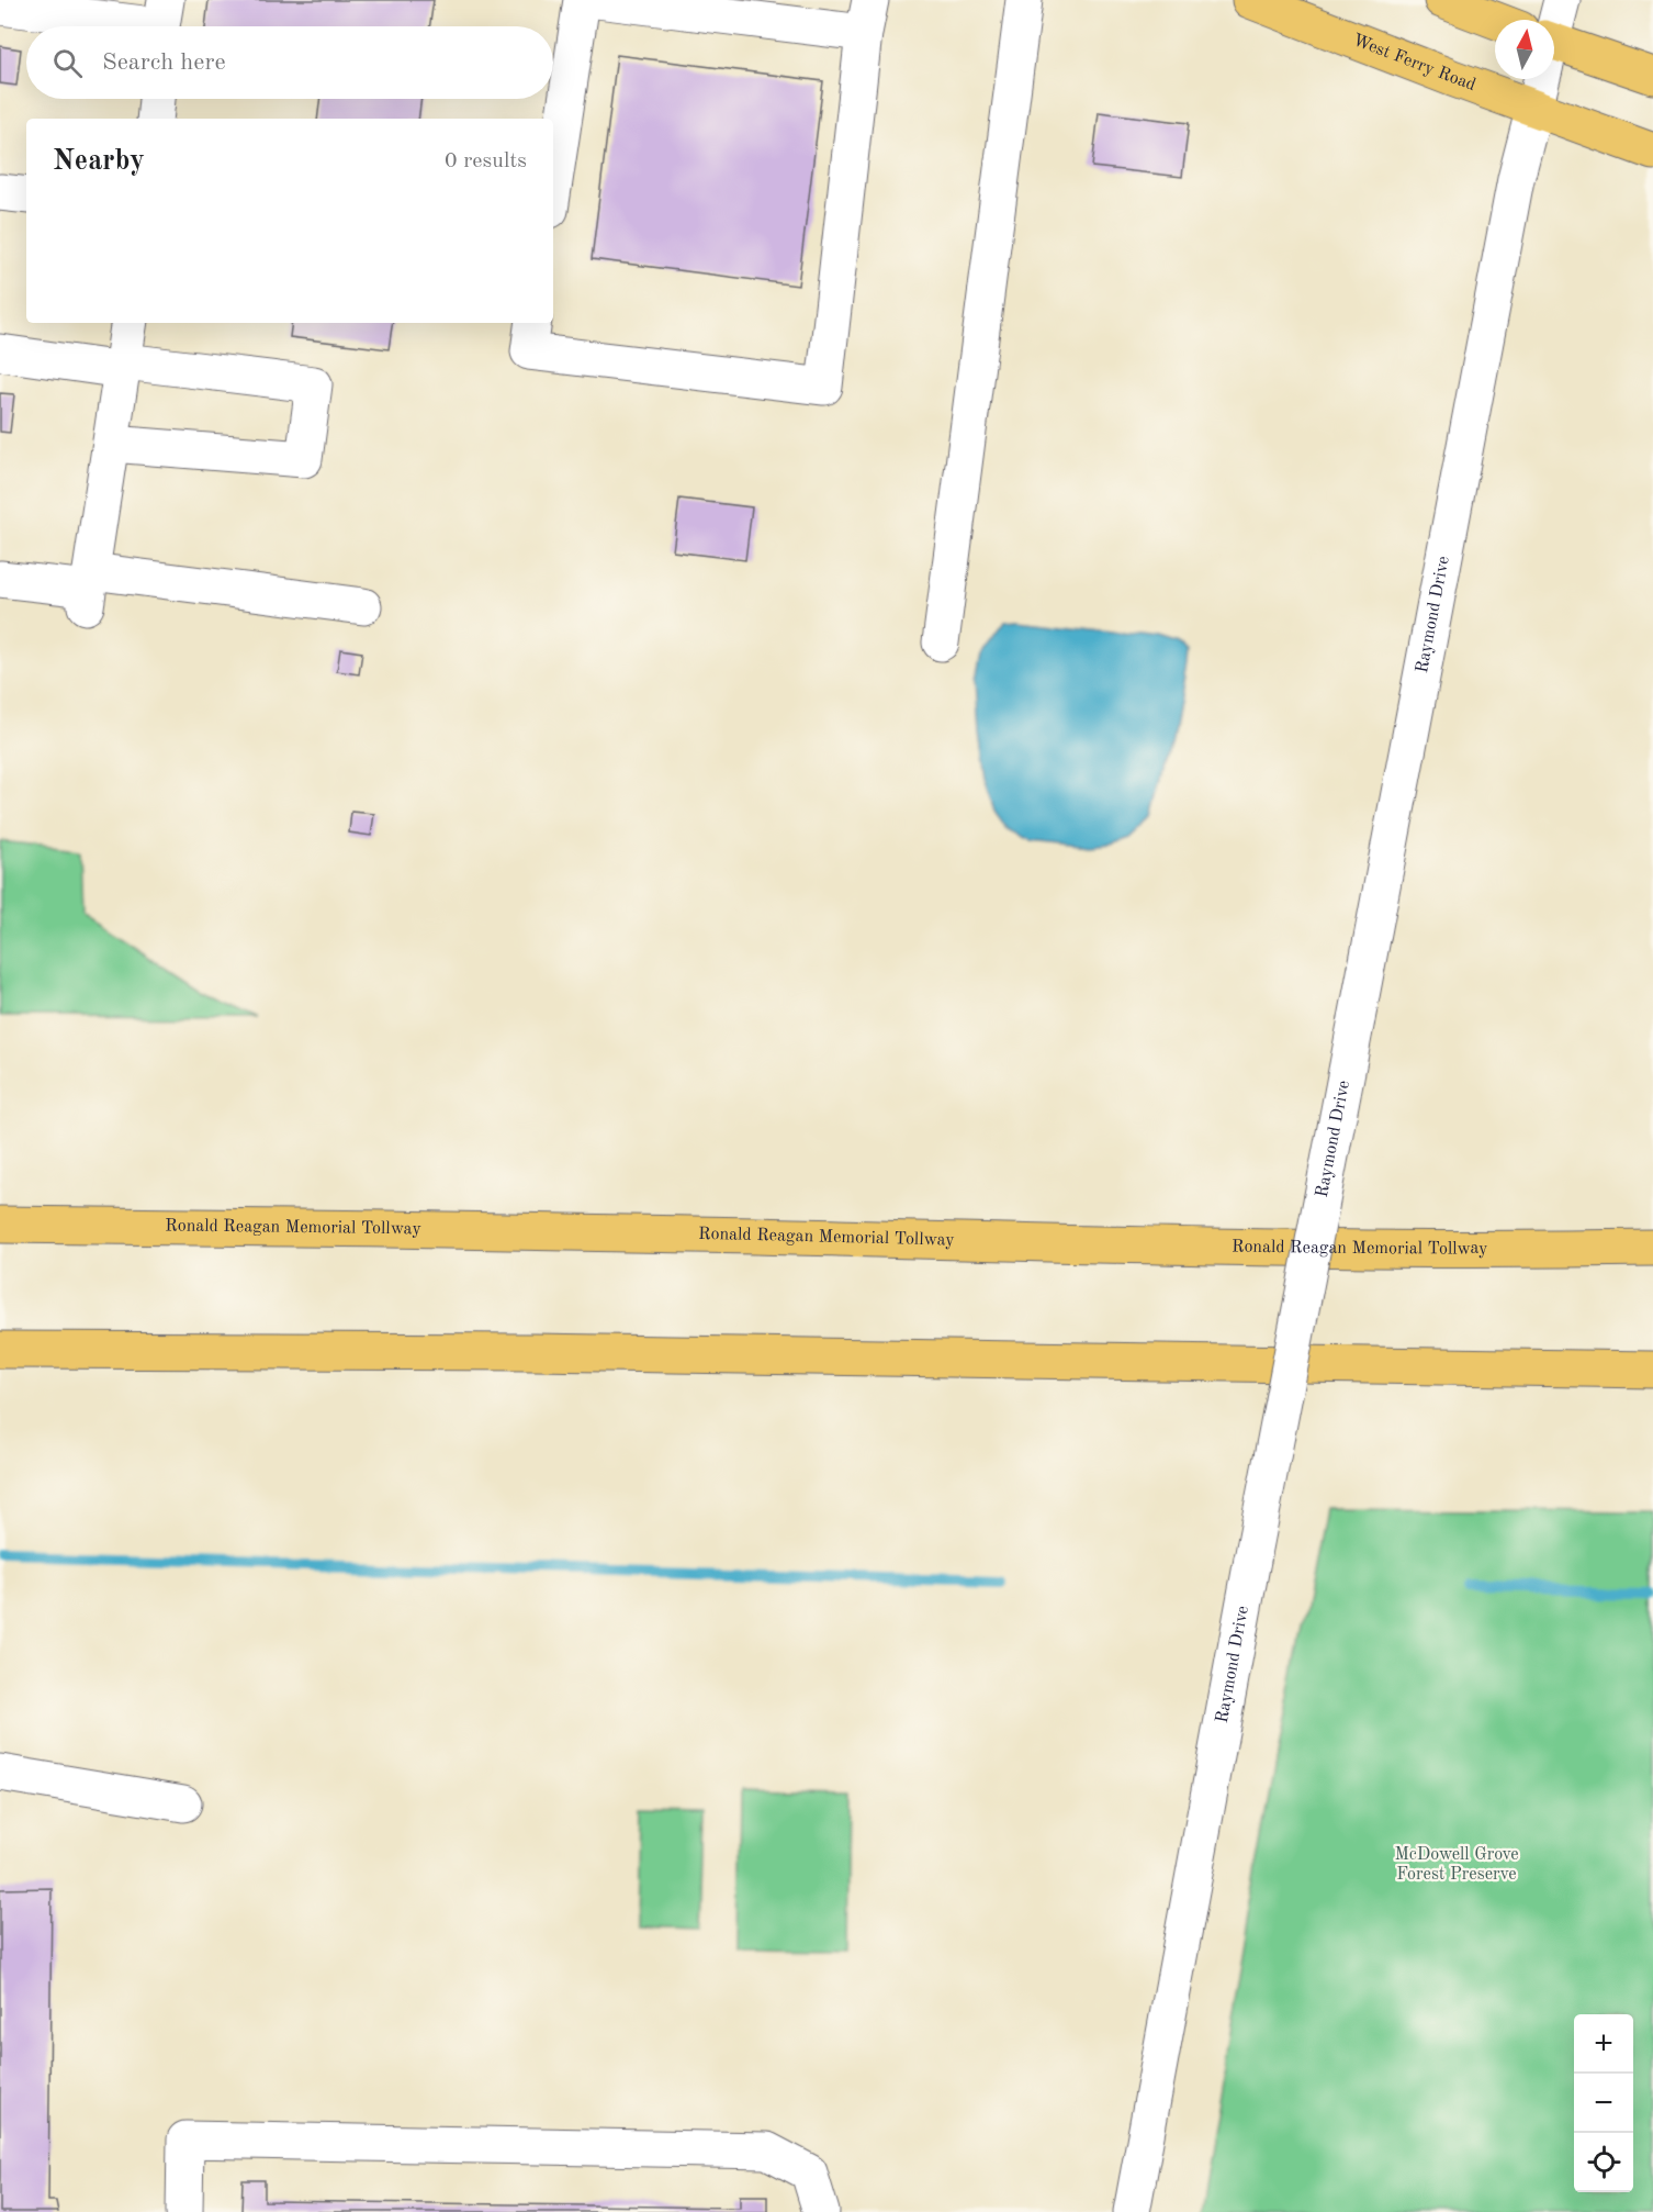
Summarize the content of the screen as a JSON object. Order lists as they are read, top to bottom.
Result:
{
  "streets": {
    "main road": ["West Ferry Road", "Ronald Reagan Memorial Tollway"],
    "street": ["Raymond Drive"]
  },
  "crossings": [
    ["West Ferry Road", "Raymond Drive"]
  ],
  "parks": ["McDowell Grove Forest Preserve"],
  "north": "top",
  "page": {
    "search": "Search here",
    "heading": ["Nearby", "0 results"],
    "map_buttons": ["+", "−"]
  }
}
